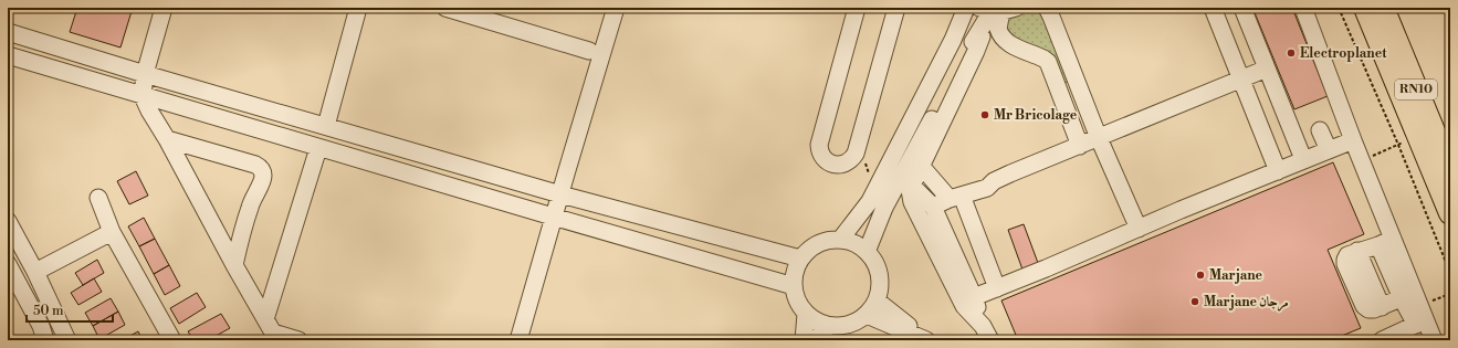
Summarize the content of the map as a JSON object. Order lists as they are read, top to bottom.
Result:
{
  "streets": {
    "main road": ["RN10"]
  },
  "places": [
    "Electroplanet",
    "Mr Bricolage",
    "Marjane",
    "Marjane مرجان"
  ],
  "scale_bar": "50 m"
}
